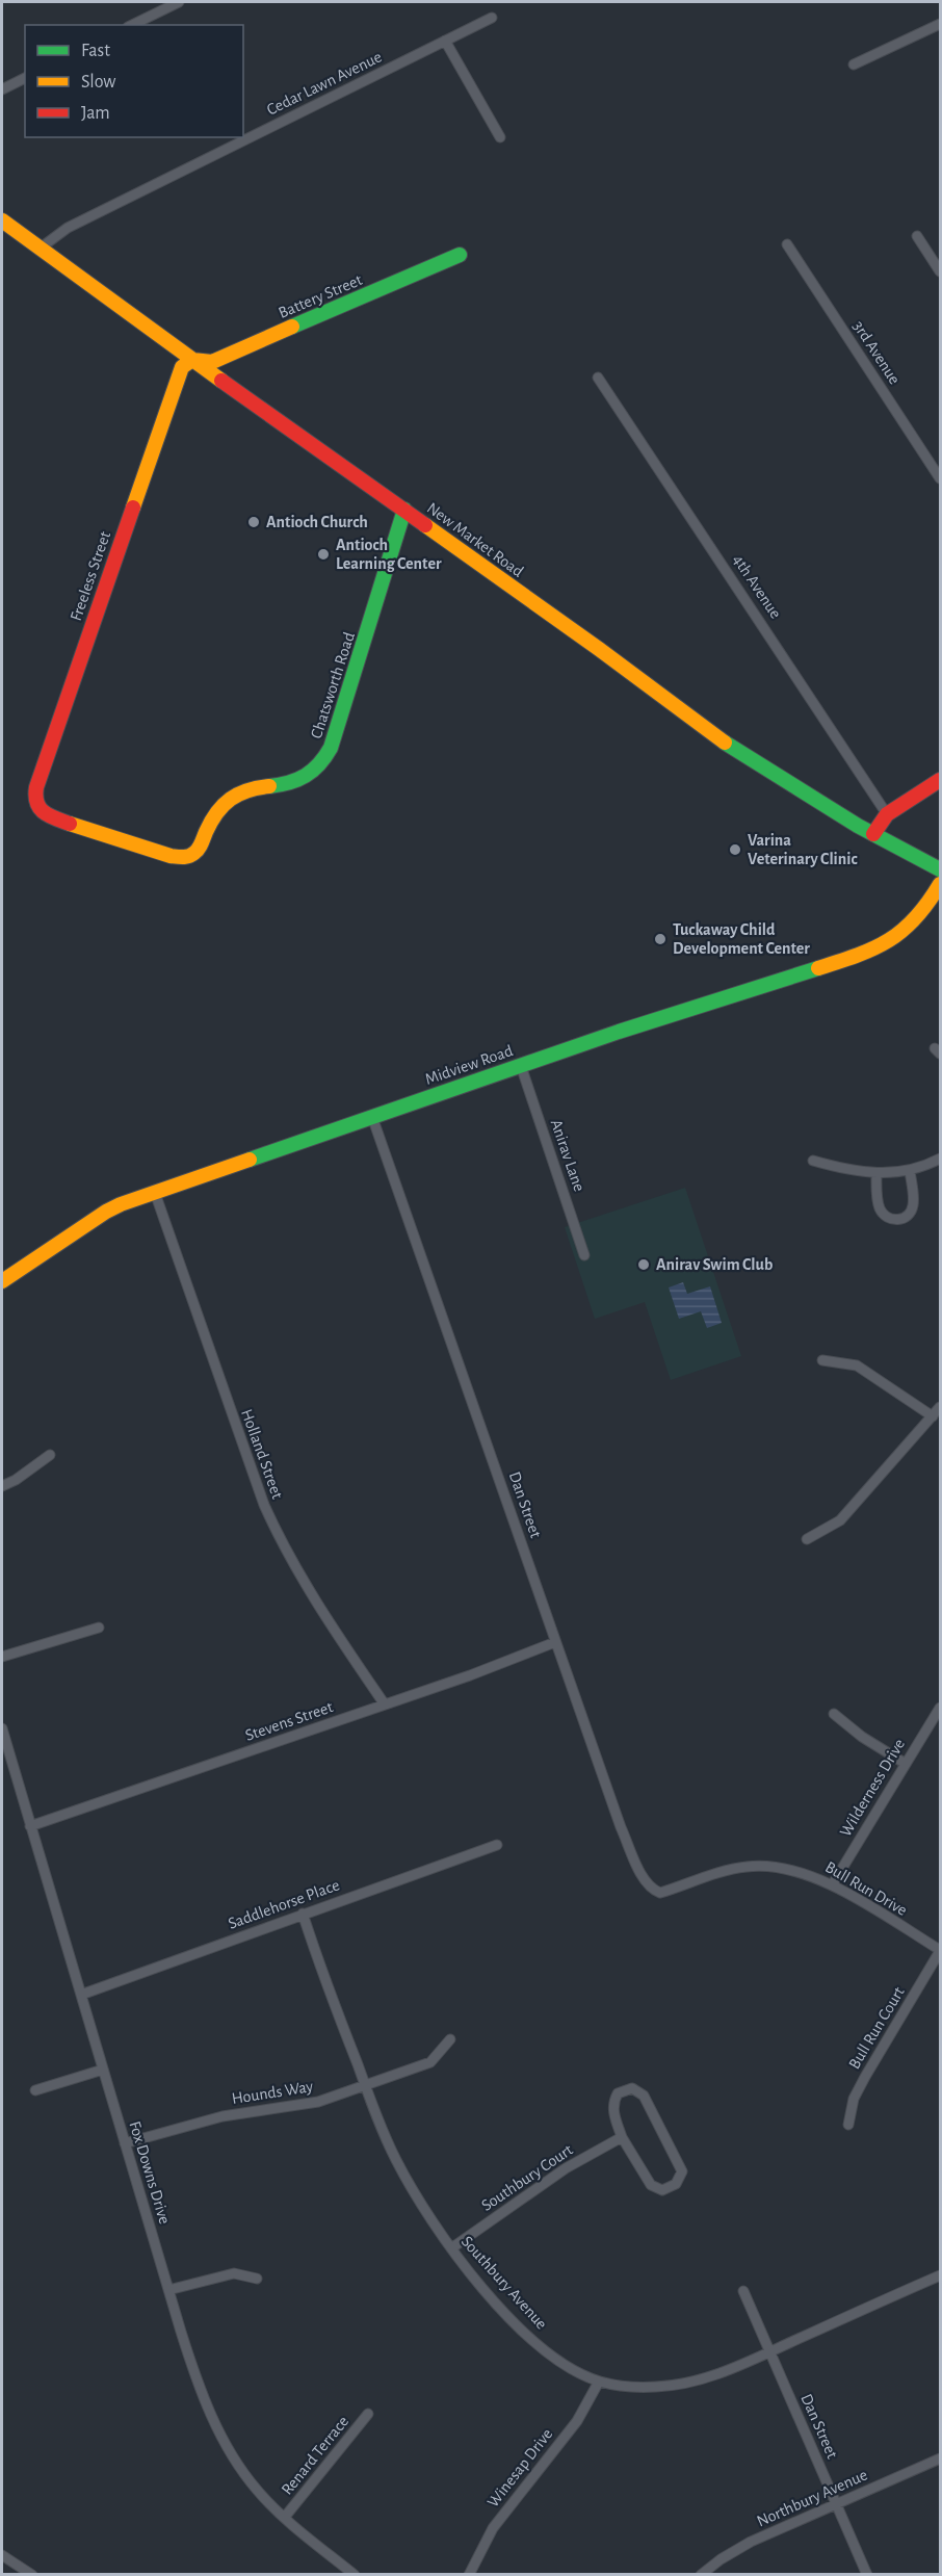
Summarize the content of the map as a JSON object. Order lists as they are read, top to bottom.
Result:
{
  "streets": {
    "street": [
      "Cedar Lawn Avenue",
      "Battery Street",
      "3rd Avenue",
      "New Market Road",
      "Freeless Street",
      "4th Avenue",
      "Chatsworth Road",
      "Midview Road",
      "Anirav Lane",
      "Holland Street",
      "Dan Street",
      "Stevens Street",
      "Wilderness Drive",
      "Bull Run Drive",
      "Saddlehorse Place",
      "Bull Run Court",
      "Hounds Way",
      "Fox Downs Drive",
      "Southbury Court",
      "Southbury Avenue",
      "Renard Terrace",
      "Winesap Drive",
      "Northbury Avenue"
    ]
  },
  "crossings": [
    ["Cedar Lawn Avenue", "New Market Road"],
    ["Battery Street", "New Market Road"],
    ["Battery Street", "Freeless Street"],
    ["New Market Road", "Freeless Street"],
    ["New Market Road", "Chatsworth Road"],
    ["Freeless Street", "Chatsworth Road"],
    ["Midview Road", "Anirav Lane"],
    ["Midview Road", "Holland Street"],
    ["Midview Road", "Dan Street"],
    ["Holland Street", "Stevens Street"],
    ["Dan Street", "Stevens Street"],
    ["Dan Street", "Bull Run Drive"],
    ["Dan Street", "Southbury Avenue"],
    ["Dan Street", "Northbury Avenue"],
    ["Stevens Street", "Fox Downs Drive"],
    ["Wilderness Drive", "Bull Run Drive"],
    ["Bull Run Drive", "Bull Run Court"],
    ["Saddlehorse Place", "Fox Downs Drive"],
    ["Saddlehorse Place", "Southbury Avenue"],
    ["Hounds Way", "Fox Downs Drive"],
    ["Hounds Way", "Southbury Avenue"],
    ["Fox Downs Drive", "Renard Terrace"],
    ["Southbury Court", "Southbury Avenue"],
    ["Southbury Avenue", "Winesap Drive"]
  ],
  "places": [
    "Antioch Church",
    "Antioch Learning Center",
    "Varina Veterinary Clinic",
    "Tuckaway Child Development Center",
    "Anirav Swim Club"
  ],
  "legend": ["Fast", "Slow", "Jam"]
}
